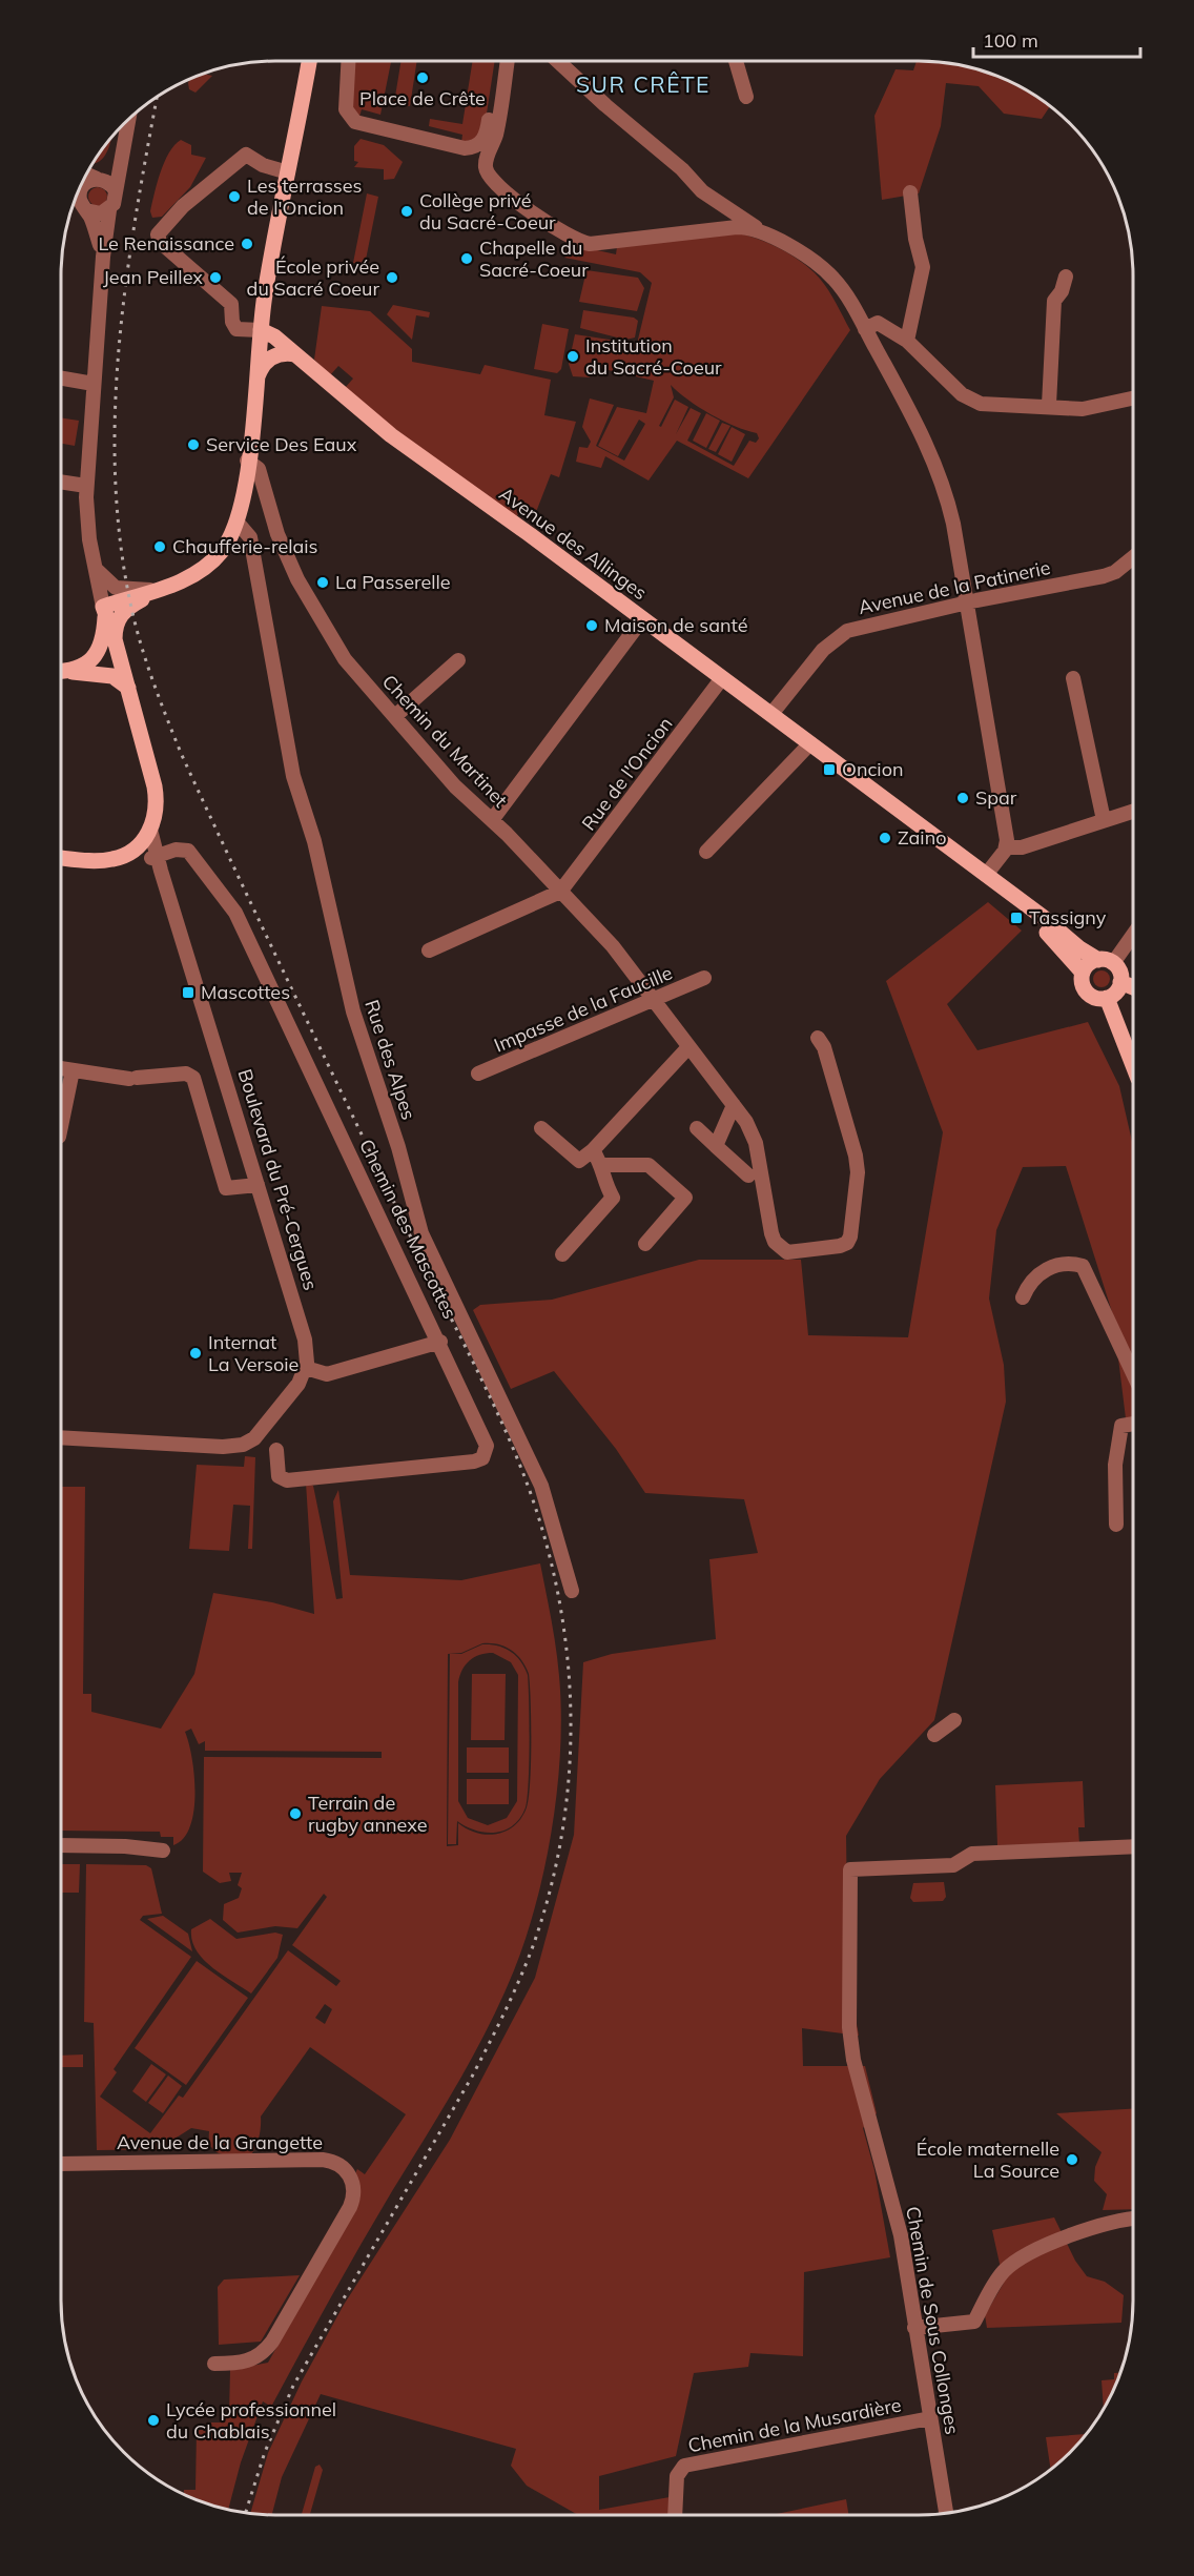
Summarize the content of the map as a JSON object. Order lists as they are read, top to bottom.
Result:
{
  "streets": {
    "main road": ["Avenue des Allinges", "Boulevard du Pré-Cergues"],
    "street": [
      "Avenue de la Patinerie",
      "Chemin du Martinet",
      "Rue de l'Oncion",
      "Impasse de la Faucille",
      "Rue des Alpes",
      "Chemin des Mascottes",
      "Avenue de la Grangette",
      "Chemin de Sous Collonges",
      "Chemin de la Musardière"
    ]
  },
  "crossings": [
    ["Avenue des Allinges", "Avenue de la Patinerie"],
    ["Avenue des Allinges", "Rue de l'Oncion"],
    ["Chemin du Martinet", "Rue de l'Oncion"],
    ["Chemin du Martinet", "Impasse de la Faucille"],
    ["Boulevard du Pré-Cergues", "Chemin des Mascottes"],
    ["Chemin de Sous Collonges", "Chemin de la Musardière"]
  ],
  "districts": ["SUR CRÊTE"],
  "places": {
    "other": [
      "Place de Crête",
      "Les terrasses de l'Oncion",
      "Collège privé du Sacré-Coeur",
      "Le Renaissance",
      "Chapelle du Sacré-Coeur",
      "Jean Peillex",
      "École privée du Sacré Coeur",
      "Institution du Sacré-Coeur",
      "Service Des Eaux",
      "Chaufferie-relais",
      "La Passerelle",
      "Maison de santé",
      "Spar",
      "Zaino",
      "Internat La Versoie",
      "Terrain de rugby annexe",
      "École maternelle La Source",
      "Lycée professionnel du Chablais"
    ],
    "transit": ["Oncion", "Tassigny", "Mascottes"]
  },
  "scale_bar": "100 m"
}
